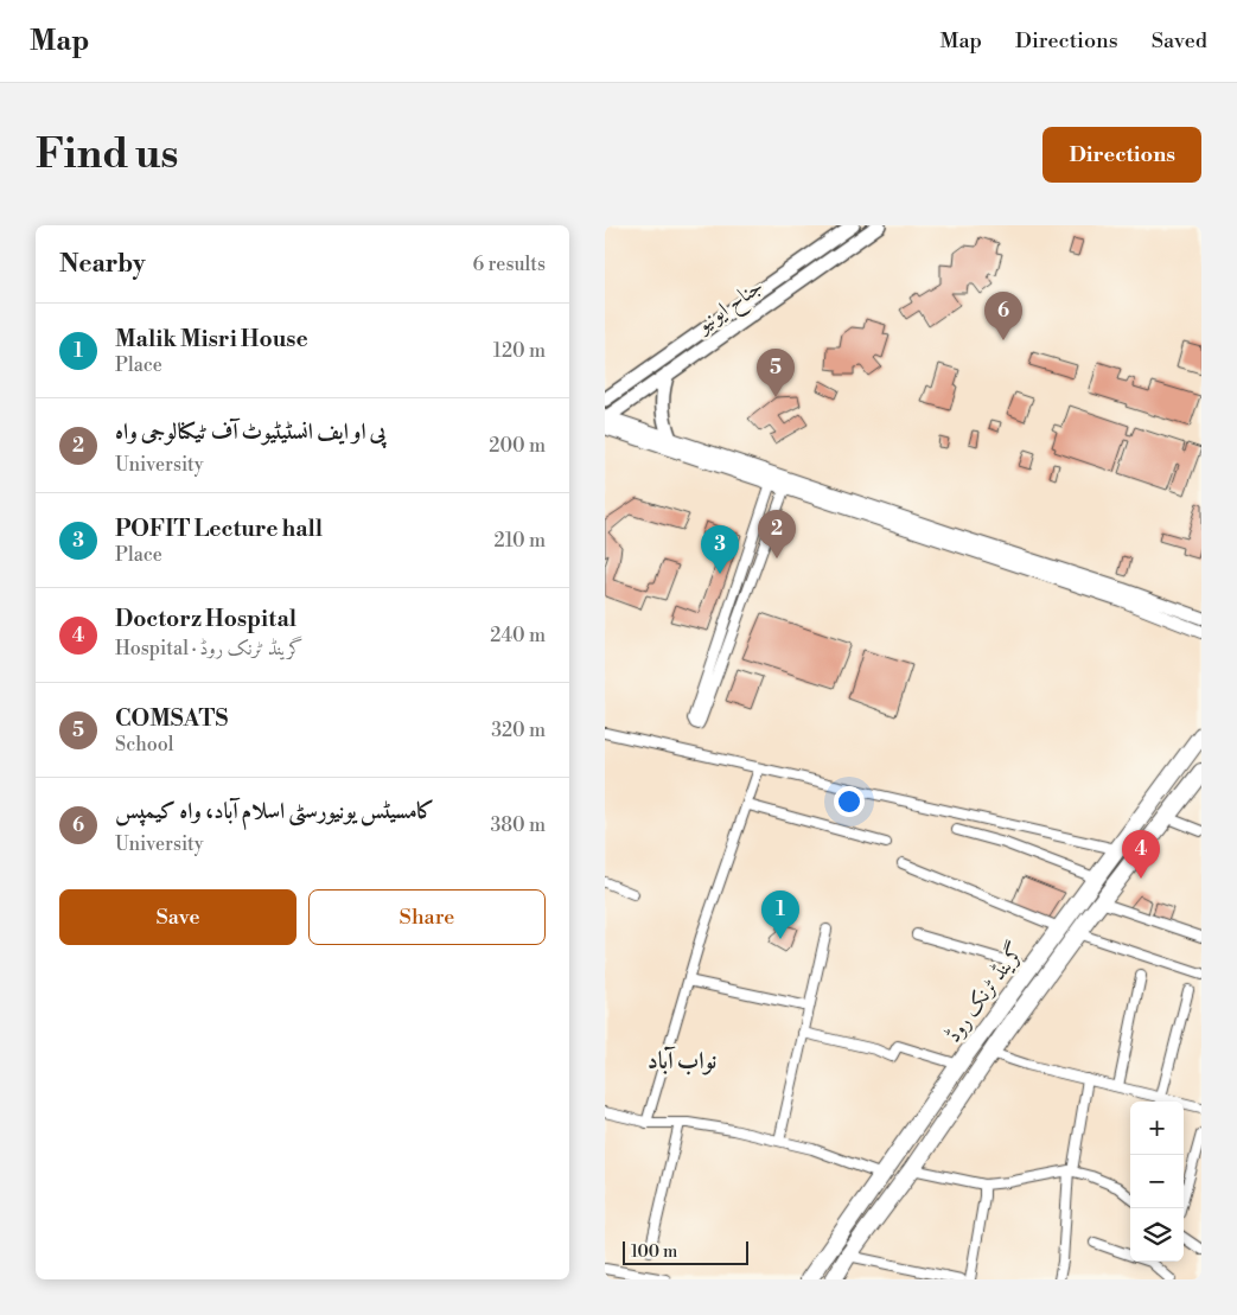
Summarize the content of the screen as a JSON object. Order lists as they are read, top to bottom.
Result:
{
  "streets": {
    "highway": ["گرینڈ ٹرنک روڈ"],
    "main road": ["جناح ایونیو"]
  },
  "districts": ["نواب آباد"],
  "scale_bar": "100 m",
  "page": {
    "header": "Map",
    "nav": ["Map", "Directions", "Saved"],
    "buttons": [
      "Directions",
      ["Save", "Share"]
    ],
    "title": "Find us",
    "heading": ["Nearby", "6 results"],
    "pins": [
      "6",
      "5",
      "2",
      "3",
      "4",
      "1"
    ],
    "list": [
      {
        "mark": "1",
        "name": "Malik Misri House",
        "note": "Place",
        "value": "120 m"
      },
      {
        "mark": "2",
        "name": "پی او ایف انسٹیٹیوٹ آف ٹیکنالوجی واہ",
        "note": "University",
        "value": "200 m"
      },
      {
        "mark": "3",
        "name": "POFIT Lecture hall",
        "note": "Place",
        "value": "210 m"
      },
      {
        "mark": "4",
        "name": "Doctorz Hospital",
        "note": "Hospital · گرینڈ ٹرنک روڈ",
        "value": "240 m"
      },
      {
        "mark": "5",
        "name": "COMSATS",
        "note": "School",
        "value": "320 m"
      },
      {
        "mark": "6",
        "name": "کامسیٹس یونیورسٹی اسلام آباد، واہ کیمپس",
        "note": "University",
        "value": "380 m"
      }
    ],
    "map_buttons": ["+", "−"],
    "scale": "100 m"
  }
}
